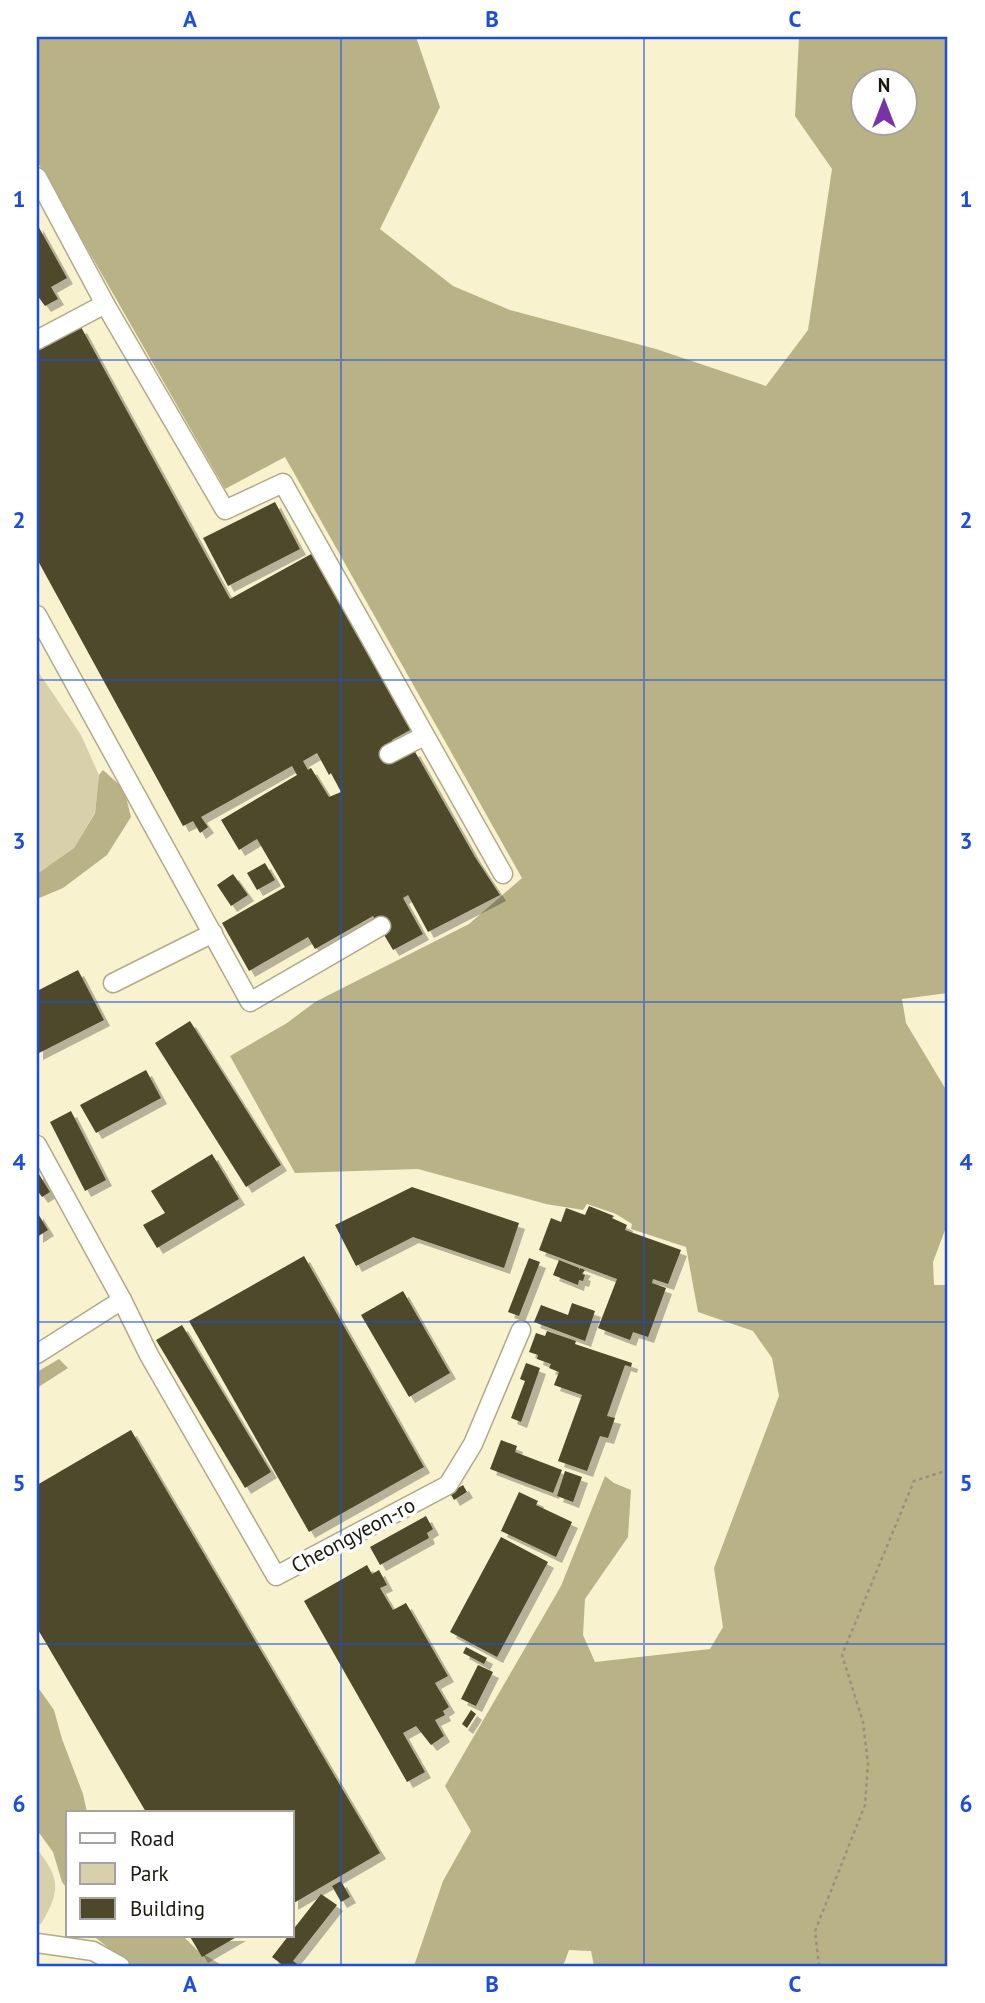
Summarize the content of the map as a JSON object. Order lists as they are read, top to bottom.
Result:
{
  "streets": {
    "street": ["Cheongyeon-ro"]
  },
  "legend": ["Road", "Park", "Building"],
  "north": "top",
  "grid": {
    "columns": ["A", "B", "C"],
    "rows": [
      "1",
      "2",
      "3",
      "4",
      "5",
      "6"
    ]
  }
}
